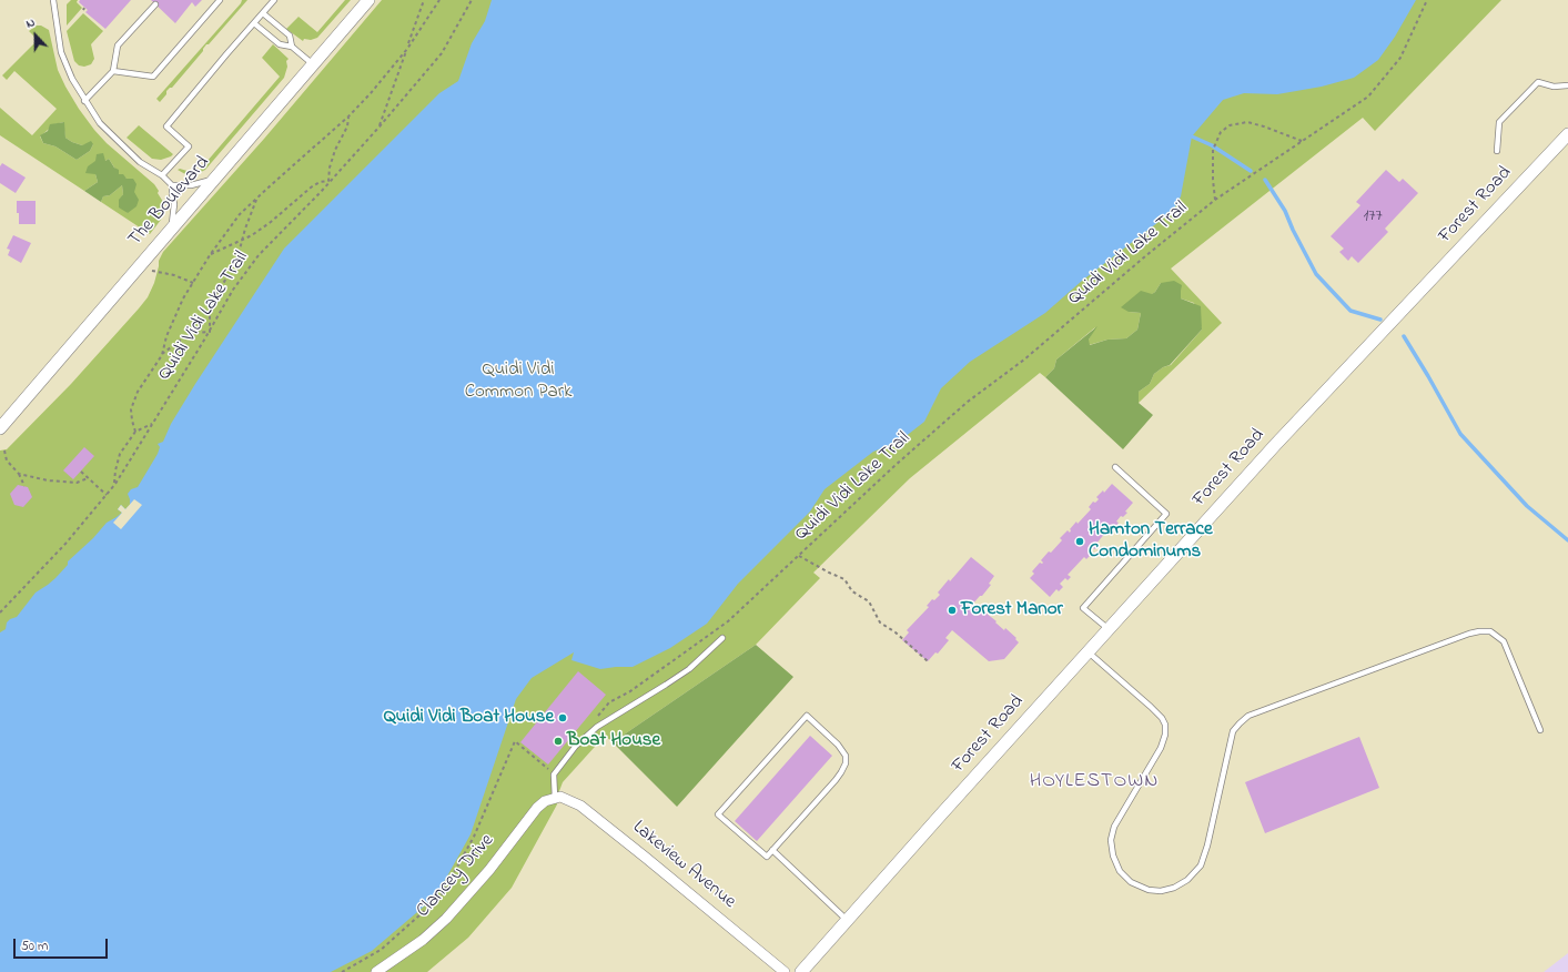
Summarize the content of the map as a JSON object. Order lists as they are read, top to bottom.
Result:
{
  "streets": {
    "street": [
      "The Boulevard",
      "Forest Road",
      "Lakeview Avenue",
      "Clancey Drive"
    ],
    "path": ["Quidi Vidi Lake Trail"]
  },
  "crossings": [
    ["Lakeview Avenue", "Clancey Drive"]
  ],
  "districts": ["HOYLESTOWN"],
  "parks": ["Quidi Vidi Common Park"],
  "places": [
    "Hamton Terrace Condominums",
    "Forest Manor",
    "Quidi Vidi Boat House",
    "Boat House"
  ],
  "house_numbers": ["177"],
  "scale_bar": "50 m",
  "north": "top"
}
